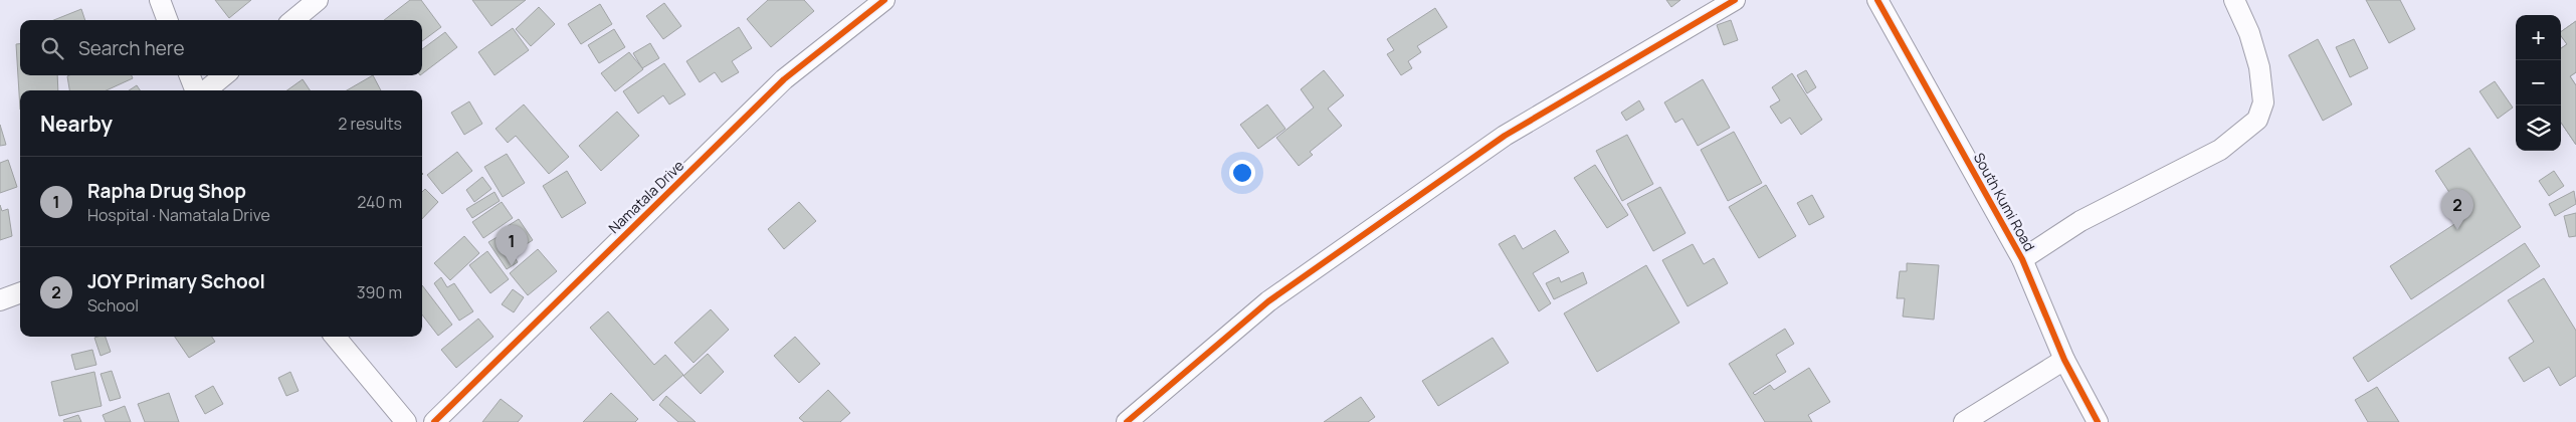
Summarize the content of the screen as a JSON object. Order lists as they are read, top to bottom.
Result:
{
  "streets": {
    "street": ["Namatala Drive", "South Kumi Road"]
  },
  "page": {
    "map_buttons": ["+", "−"],
    "search": "Search here",
    "heading": ["Nearby", "2 results"],
    "list": [
      {
        "mark": "1",
        "name": "Rapha Drug Shop",
        "note": "Hospital · Namatala Drive",
        "value": "240 m"
      },
      {
        "mark": "2",
        "name": "JOY Primary School",
        "note": "School",
        "value": "390 m"
      }
    ],
    "pins": ["2", "1"]
  }
}
